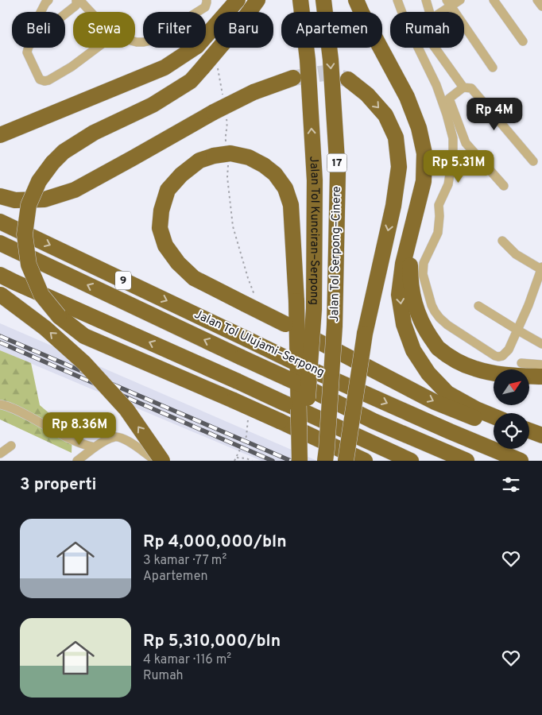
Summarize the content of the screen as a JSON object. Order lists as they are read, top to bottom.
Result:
{
  "streets": {
    "highway": [
      "17",
      "Jalan Tol Kunciran–Serpong",
      "Jalan Tol Serpong–Cinere",
      "9",
      "Jalan Tol Ulujami–Serpong"
    ]
  },
  "north": "top right",
  "page": {
    "chip": [
      "Beli",
      "Sewa",
      "Filter",
      "Baru",
      "Apartemen",
      "Rumah"
    ],
    "price": ["Rp 4M", "Rp 5.31M", "Rp 8.36M"],
    "heading": "3 properti",
    "list": [
      {
        "name": "Rp 4,000,000/bln",
        "note": "3 kamar · 77 m² · Apartemen"
      },
      {
        "name": "Rp 5,310,000/bln",
        "note": "4 kamar · 116 m² · Rumah"
      }
    ]
  }
}
